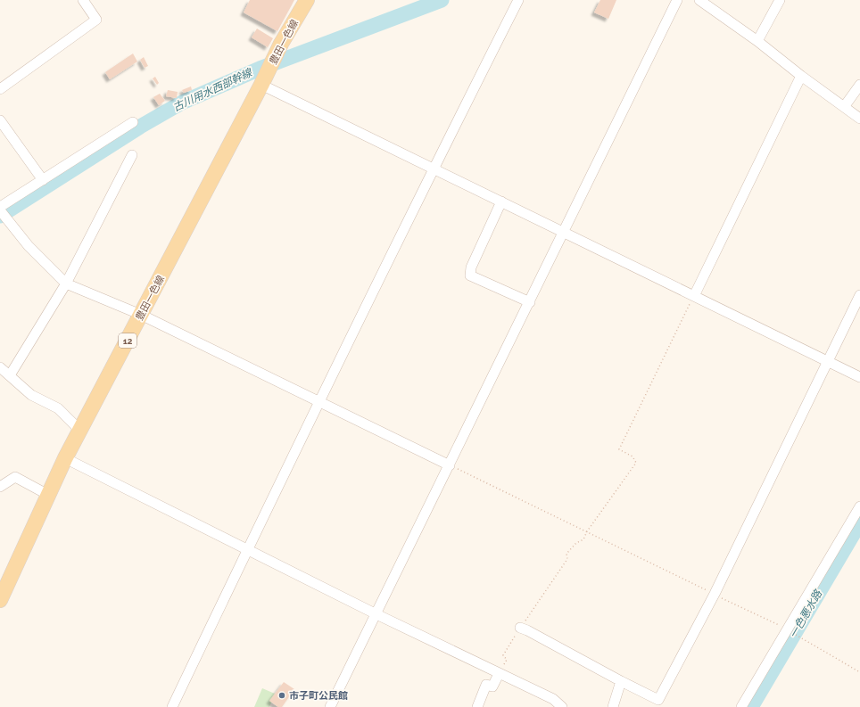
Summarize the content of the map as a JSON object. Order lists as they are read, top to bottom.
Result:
{
  "streets": {
    "main road": ["豊田一色線", "12"]
  },
  "water": ["古川用水西部幹線", "一色悪水路"],
  "places": ["市子町公民館"]
}
